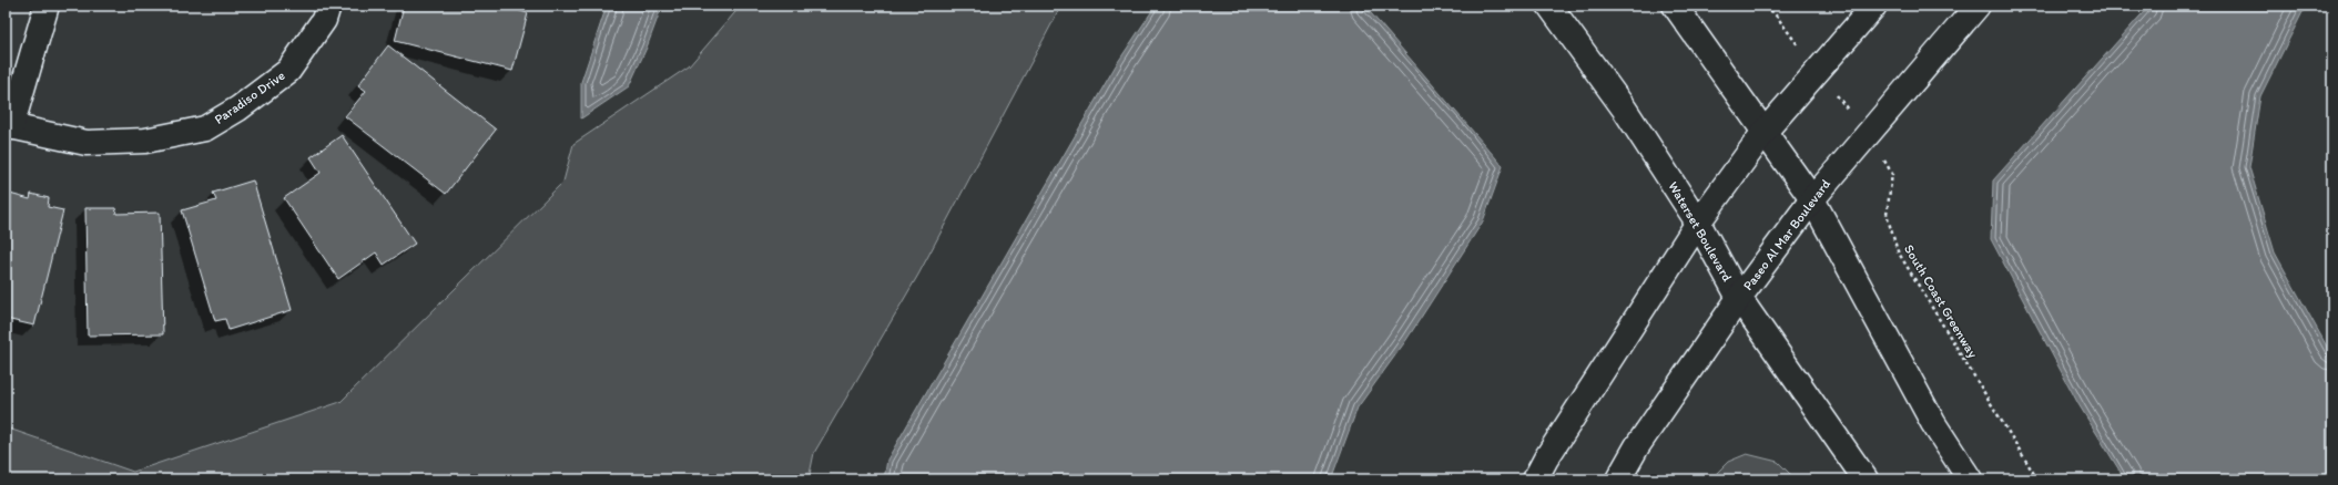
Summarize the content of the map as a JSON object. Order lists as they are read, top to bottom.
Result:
{
  "streets": {
    "street": ["Paradiso Drive", "Waterset Boulevard", "Paseo Al Mar Boulevard"],
    "path": ["South Coast Greenway"]
  },
  "crossings": [
    ["Waterset Boulevard", "Paseo Al Mar Boulevard"]
  ]
}
